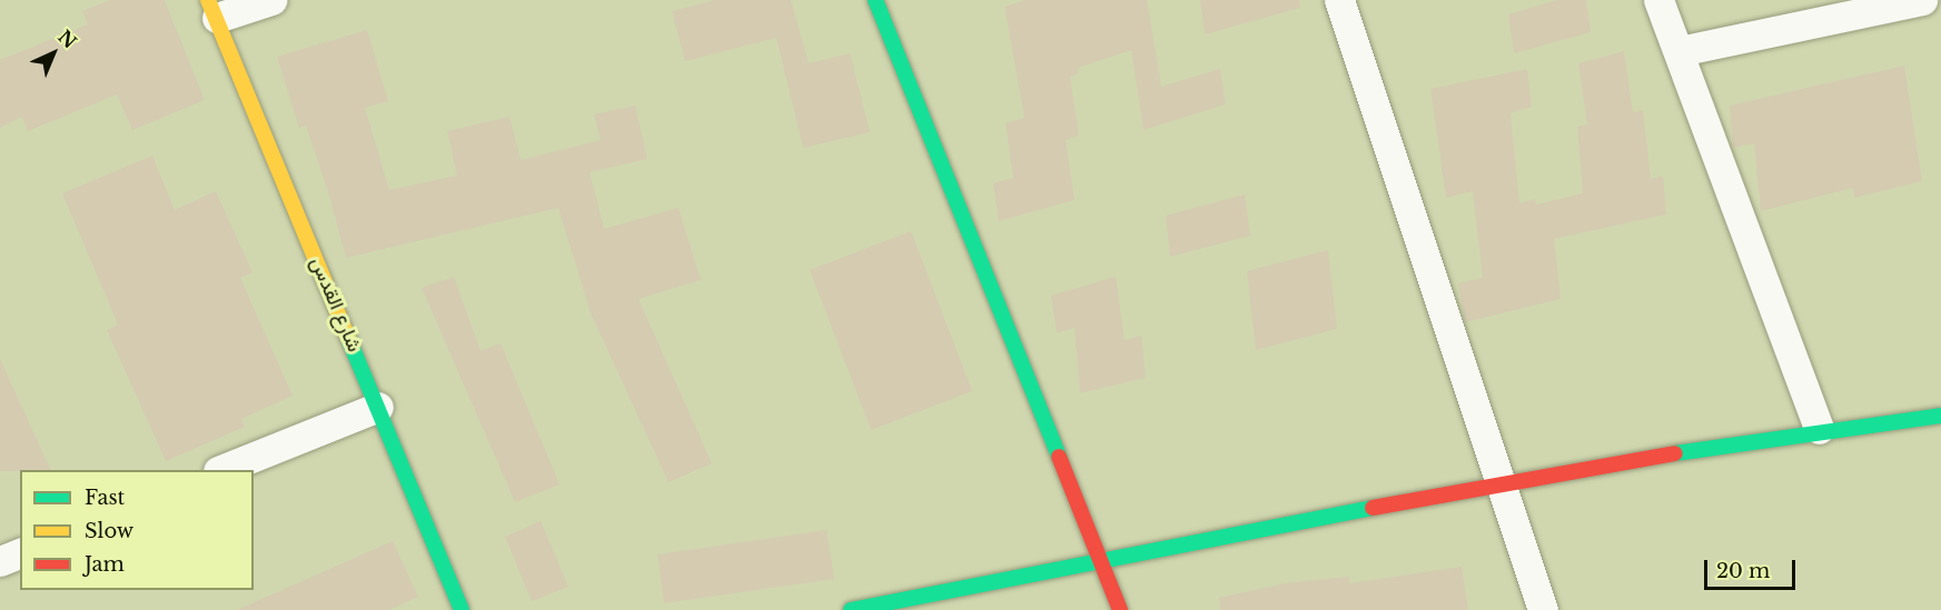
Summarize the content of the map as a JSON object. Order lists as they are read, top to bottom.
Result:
{
  "streets": {
    "street": ["شارع القدس"]
  },
  "legend": ["Fast", "Slow", "Jam"],
  "scale_bar": "20 m",
  "north": "top right"
}
